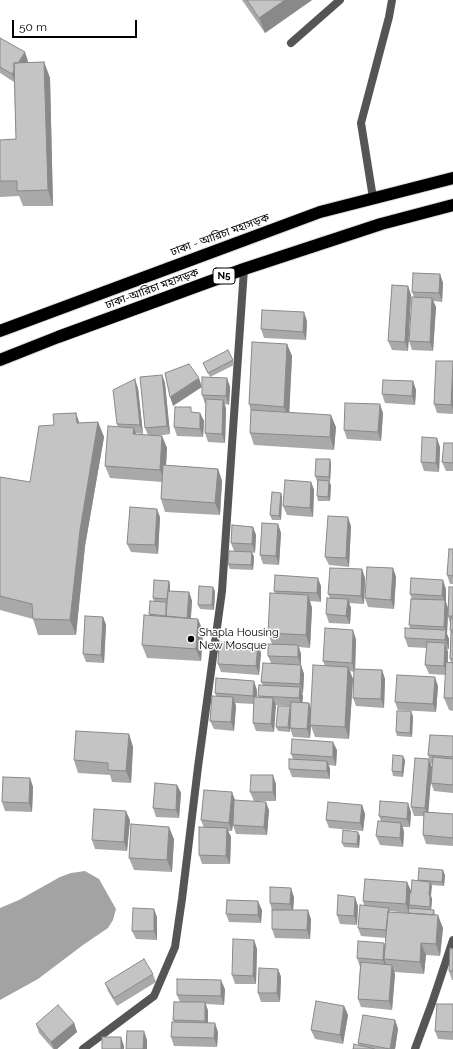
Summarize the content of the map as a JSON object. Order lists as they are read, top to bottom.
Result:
{
  "streets": {
    "highway": ["ঢাকা - আরিচা মহাসড়ক", "N5", "ঢাকা-আরিচা মহাসড়ক"]
  },
  "places": ["Shapla Housing New Mosque"],
  "scale_bar": "50 m"
}
